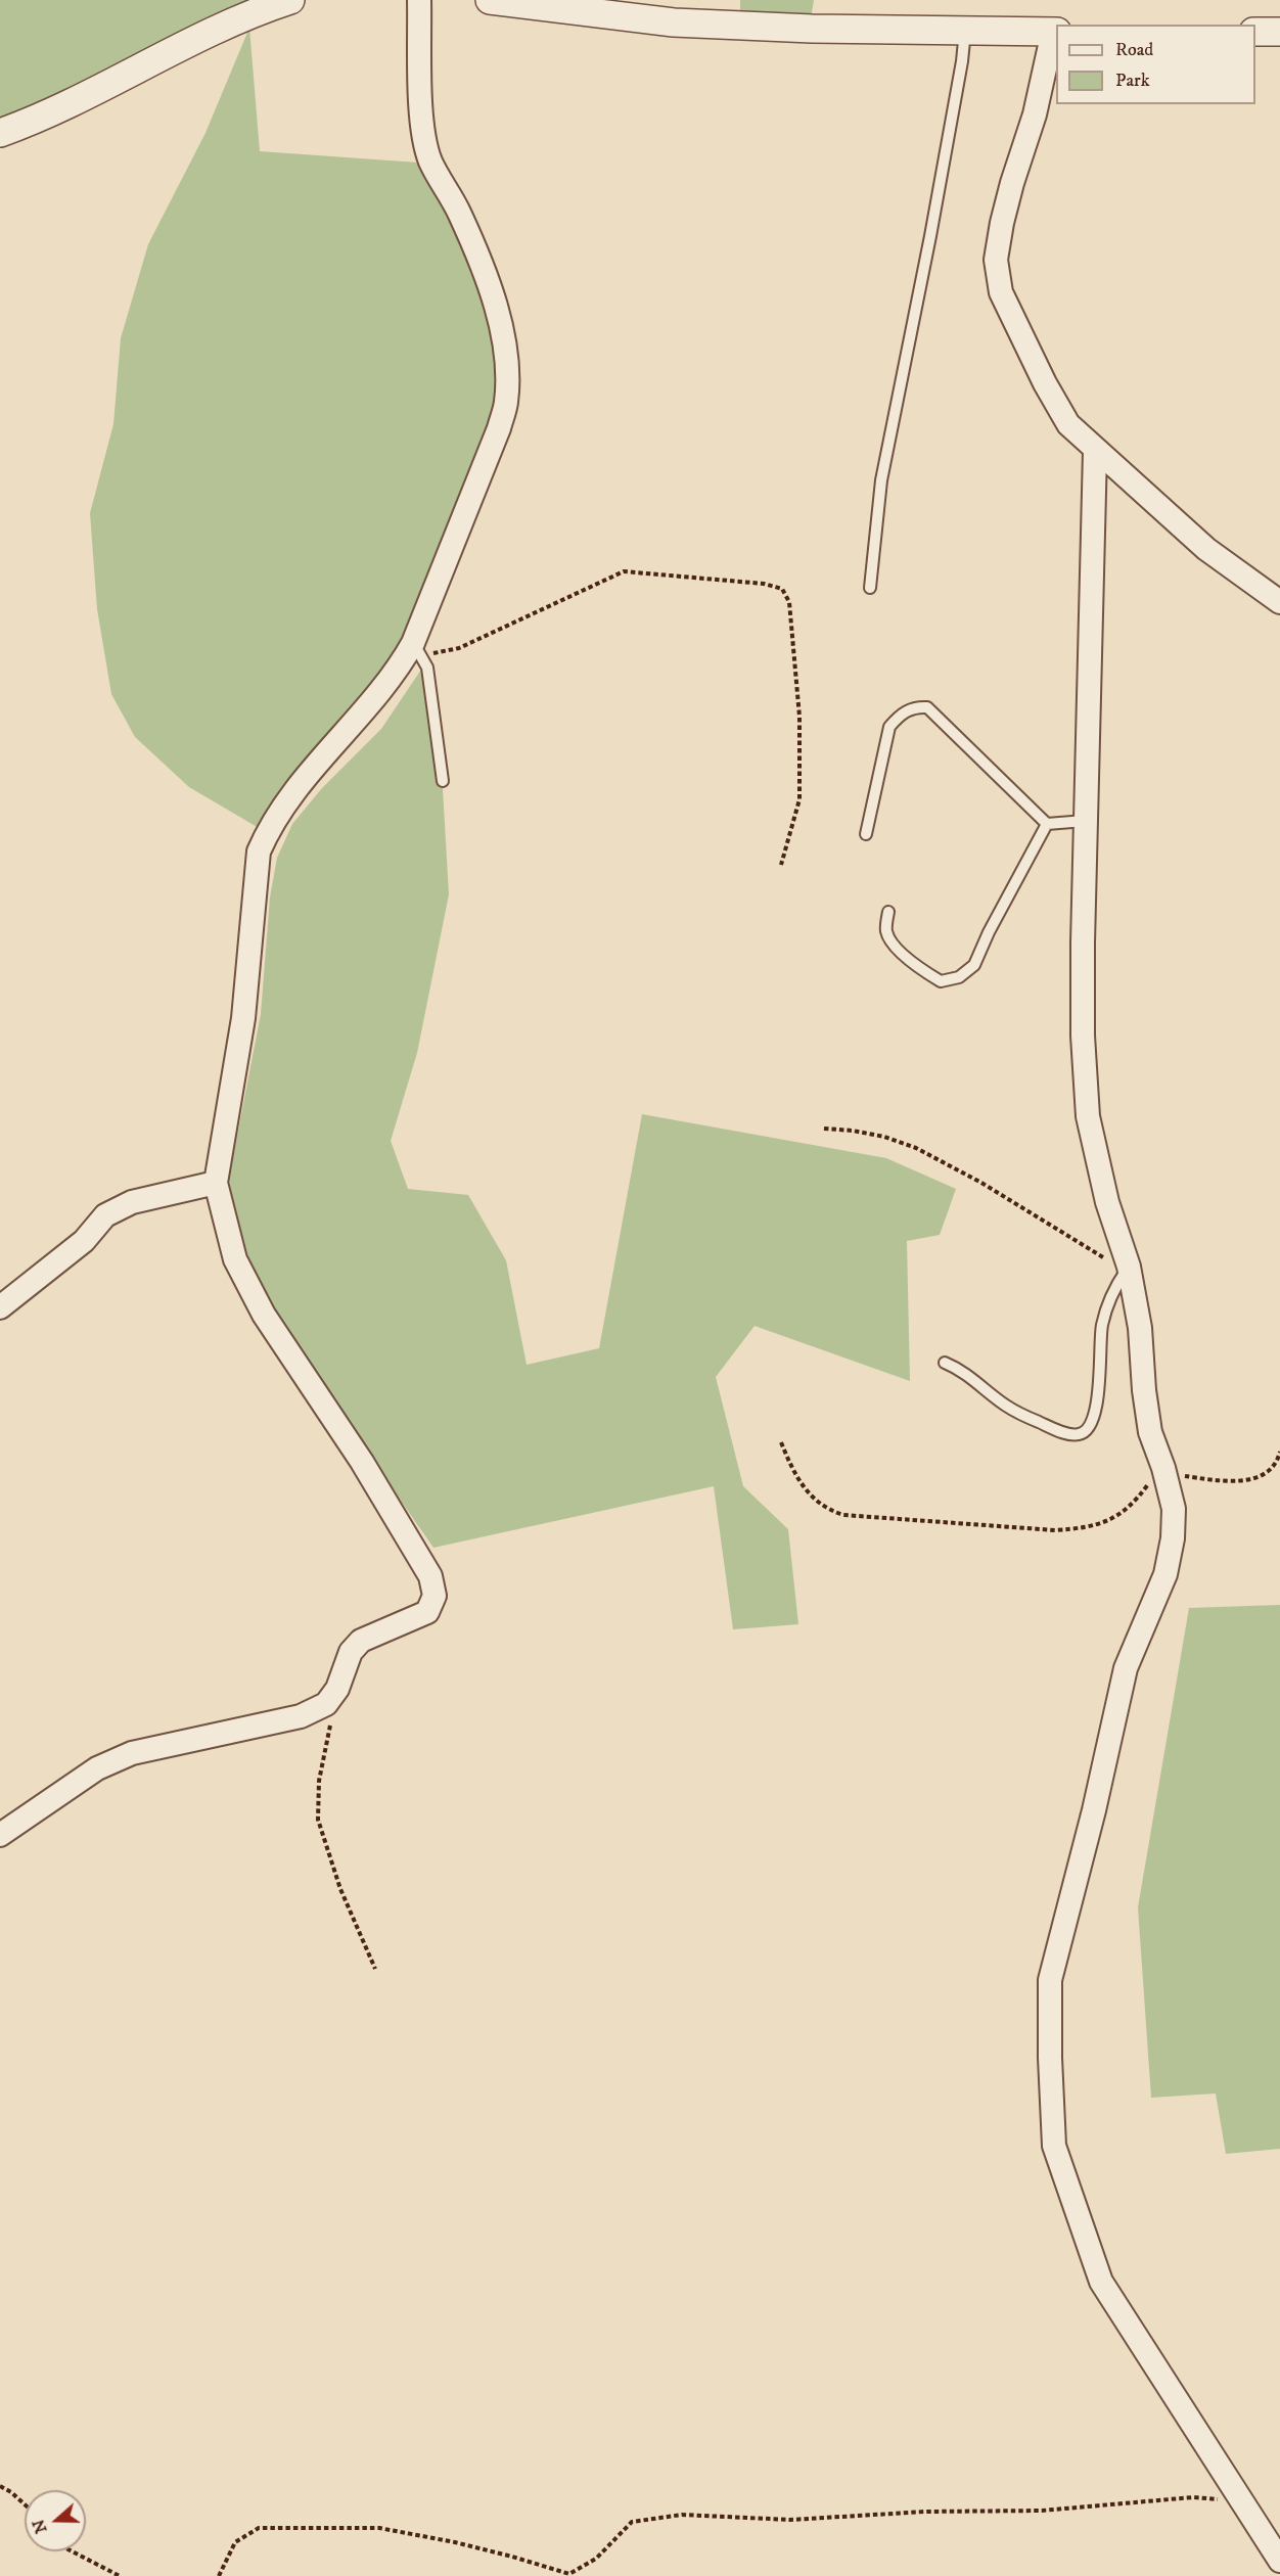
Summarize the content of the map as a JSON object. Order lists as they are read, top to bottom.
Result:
{
  "legend": ["Road", "Park"],
  "north": "left"
}
